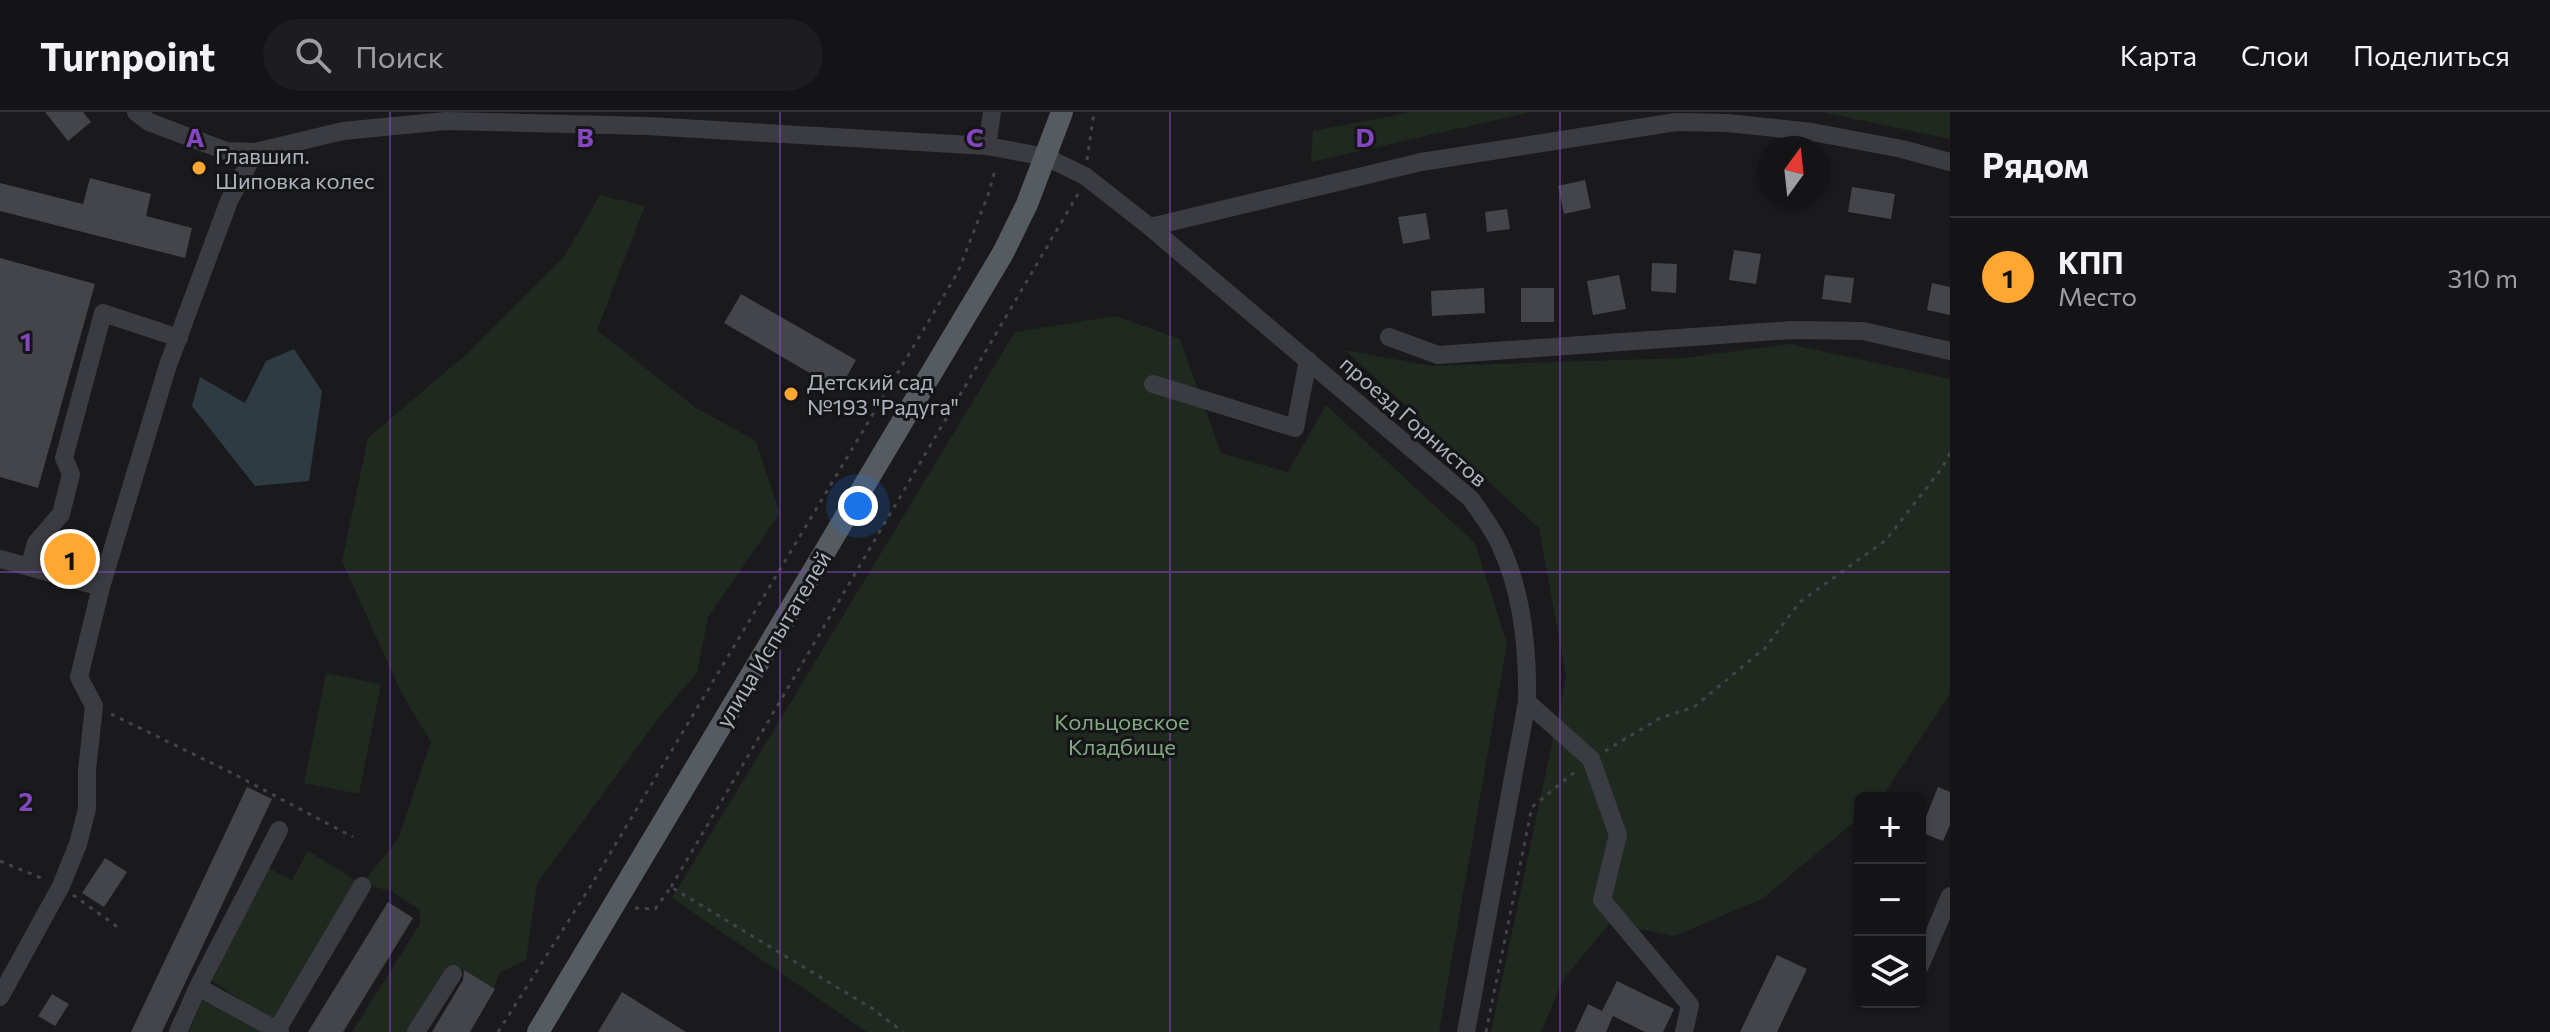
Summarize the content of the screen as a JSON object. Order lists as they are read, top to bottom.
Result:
{
  "streets": {
    "main road": ["улица Испытателей"],
    "street": ["проезд Горнистов"]
  },
  "crossings": [
    ["проезд Горнистов", "улица Испытателей"]
  ],
  "parks": ["Кольцовское Кладбище"],
  "places": ["Главшип. Шиповка колес", "Детский сад №193 \"Радуга\""],
  "north": "top",
  "page": {
    "header": "Turnpoint",
    "search": "Поиск",
    "nav": ["Карта", "Слои", "Поделиться"],
    "heading": "Рядом",
    "list": [
      {
        "mark": "1",
        "name": "КПП",
        "note": "Место",
        "value": "310 m"
      }
    ],
    "pins": "1",
    "map_buttons": ["+", "−"]
  },
  "grid": {
    "columns": [
      "A",
      "B",
      "C",
      "D"
    ],
    "rows": ["1", "2"]
  }
}
